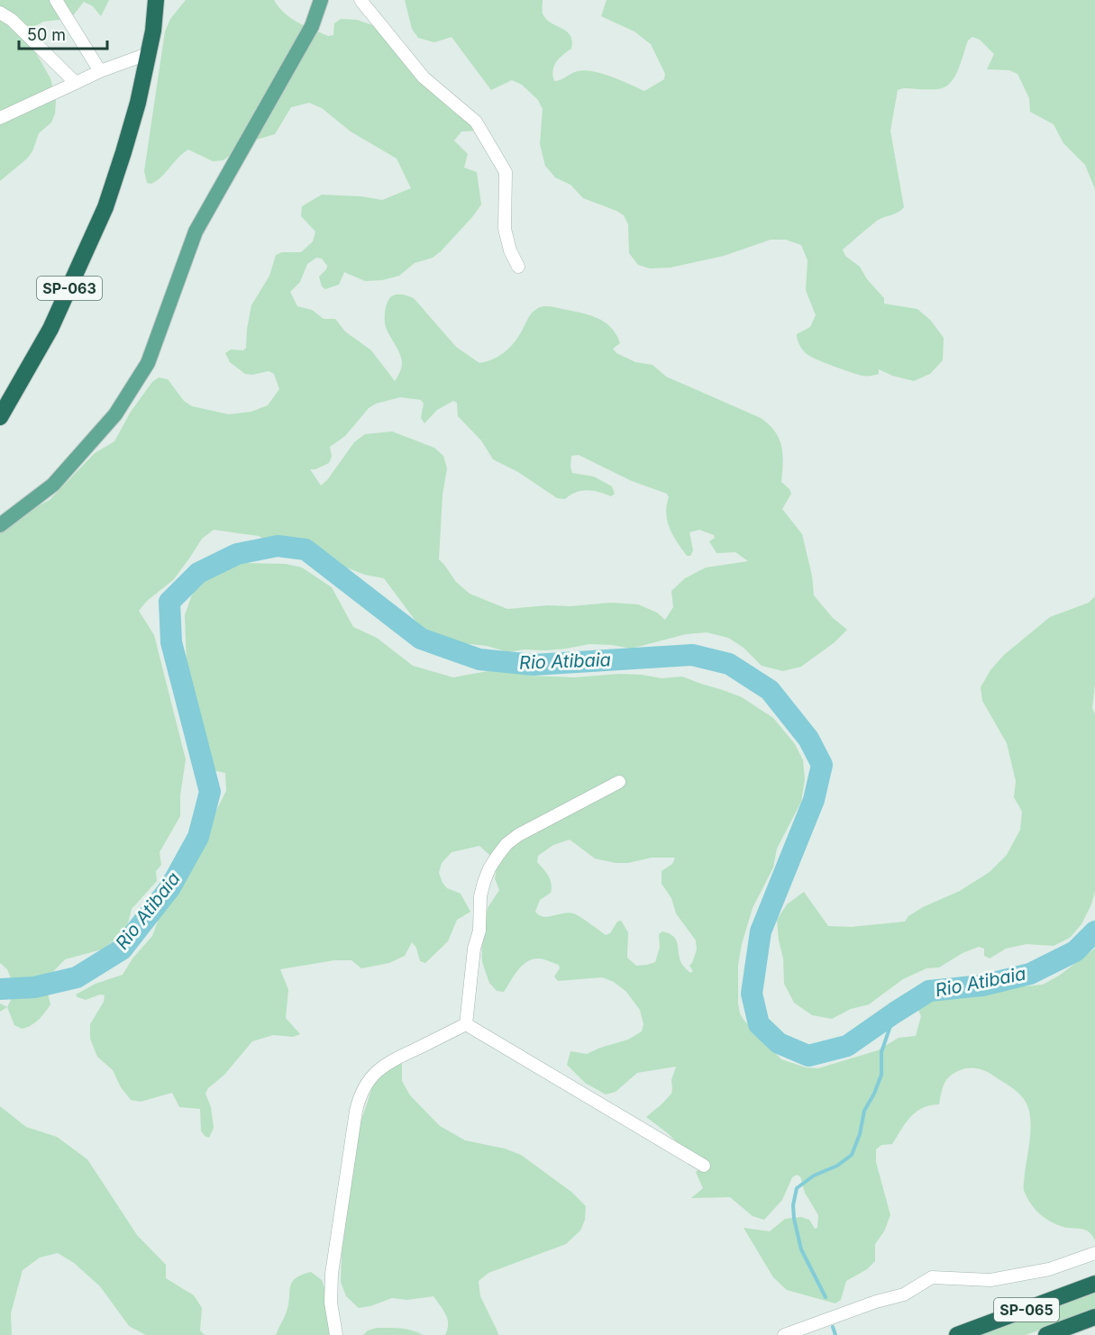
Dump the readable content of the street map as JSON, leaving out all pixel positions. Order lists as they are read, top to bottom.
{
  "streets": {
    "highway": ["SP-063", "SP-065"]
  },
  "water": ["Rio Atibaia"],
  "scale_bar": "50 m"
}
